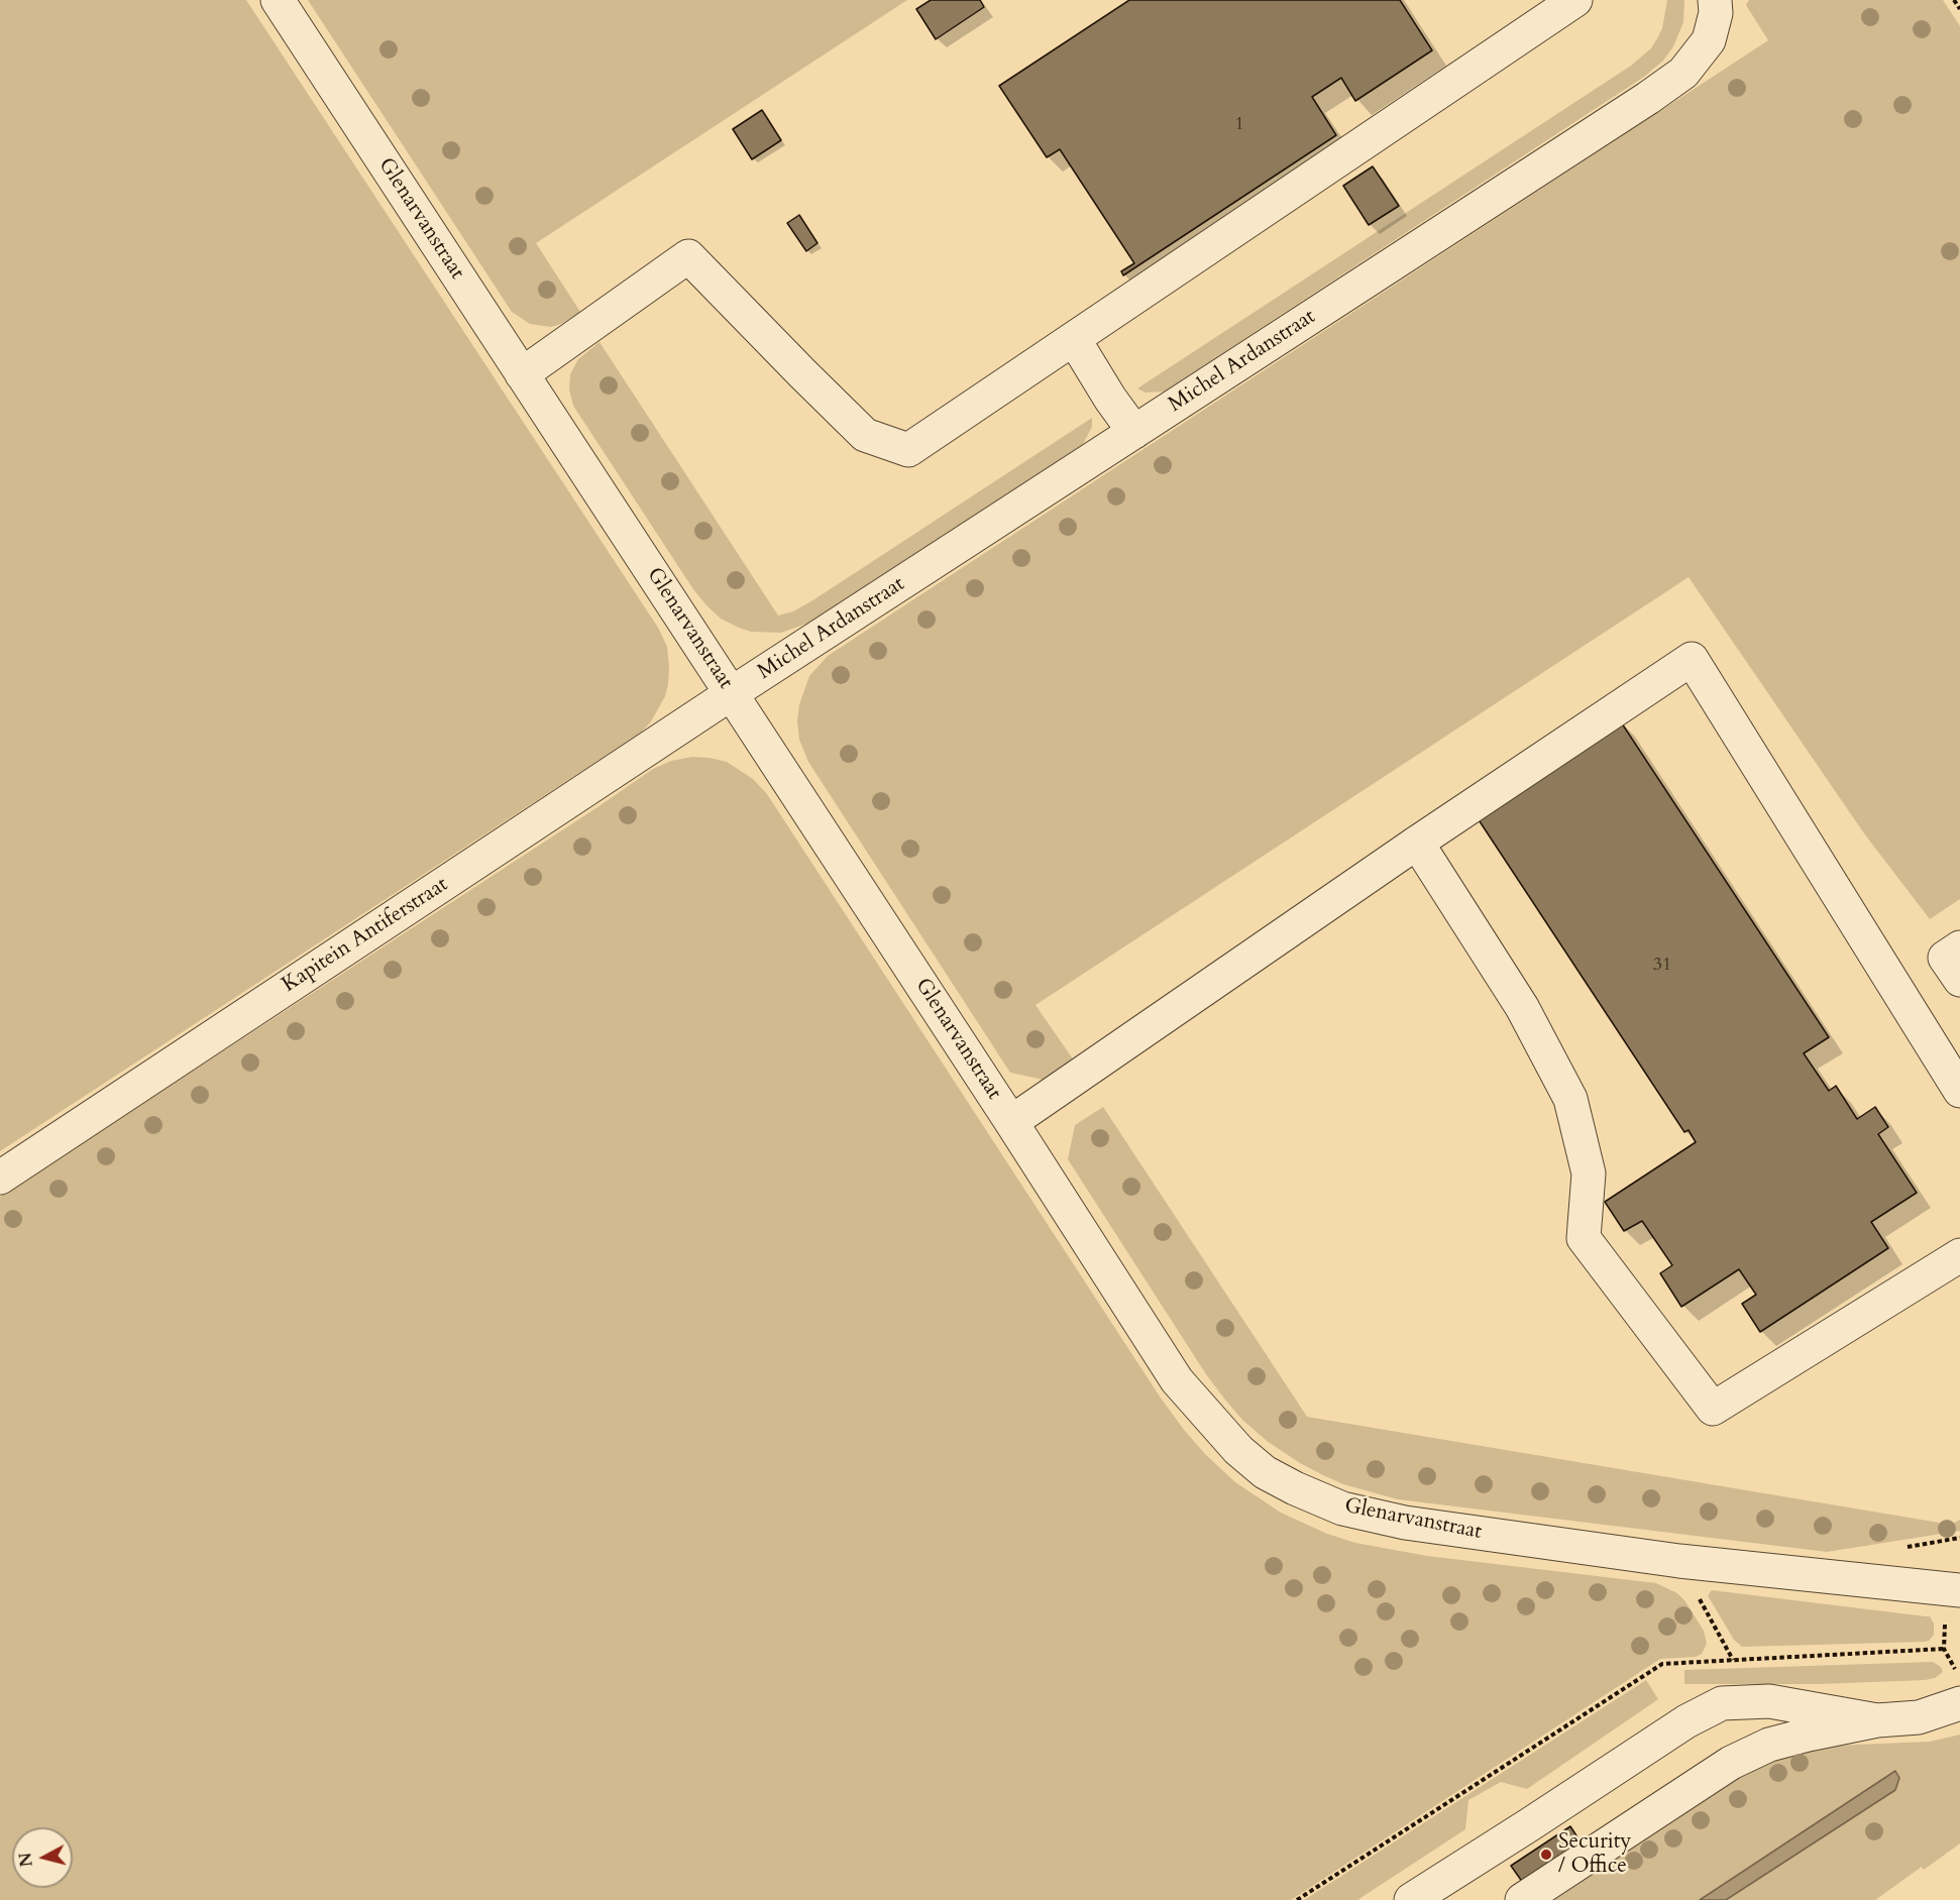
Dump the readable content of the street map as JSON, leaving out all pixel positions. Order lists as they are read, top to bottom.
{
  "streets": {
    "street": ["Glenarvanstraat", "Michel Ardanstraat", "Kapitein Antiferstraat"]
  },
  "crossings": [
    ["Glenarvanstraat", "Michel Ardanstraat"],
    ["Glenarvanstraat", "Kapitein Antiferstraat"],
    ["Michel Ardanstraat", "Kapitein Antiferstraat"]
  ],
  "places": ["Security / Office"],
  "house_numbers": ["1", "31"],
  "north": "left"
}
